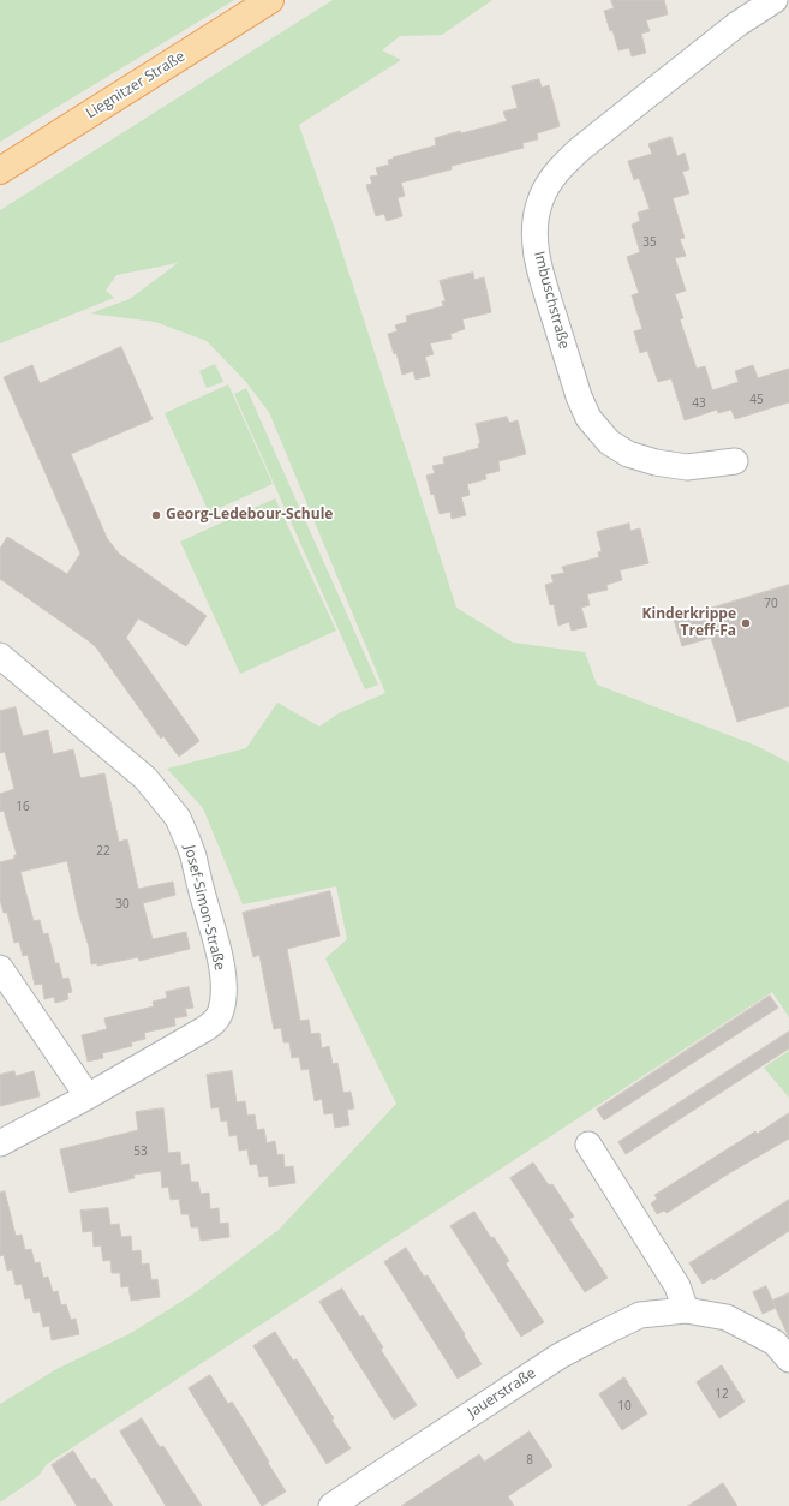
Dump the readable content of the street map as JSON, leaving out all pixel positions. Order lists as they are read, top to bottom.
{
  "streets": {
    "main road": ["Liegnitzer Straße"],
    "street": ["Imbuschstraße", "Josef-Simon-Straße", "Jauerstraße"]
  },
  "places": ["Georg-Ledebour-Schule", "Kinderkrippe Treff-Fa"],
  "house_numbers": [
    "35",
    "45",
    "43",
    "70",
    "16",
    "22",
    "30",
    "53",
    "12",
    "10",
    "8"
  ]
}
